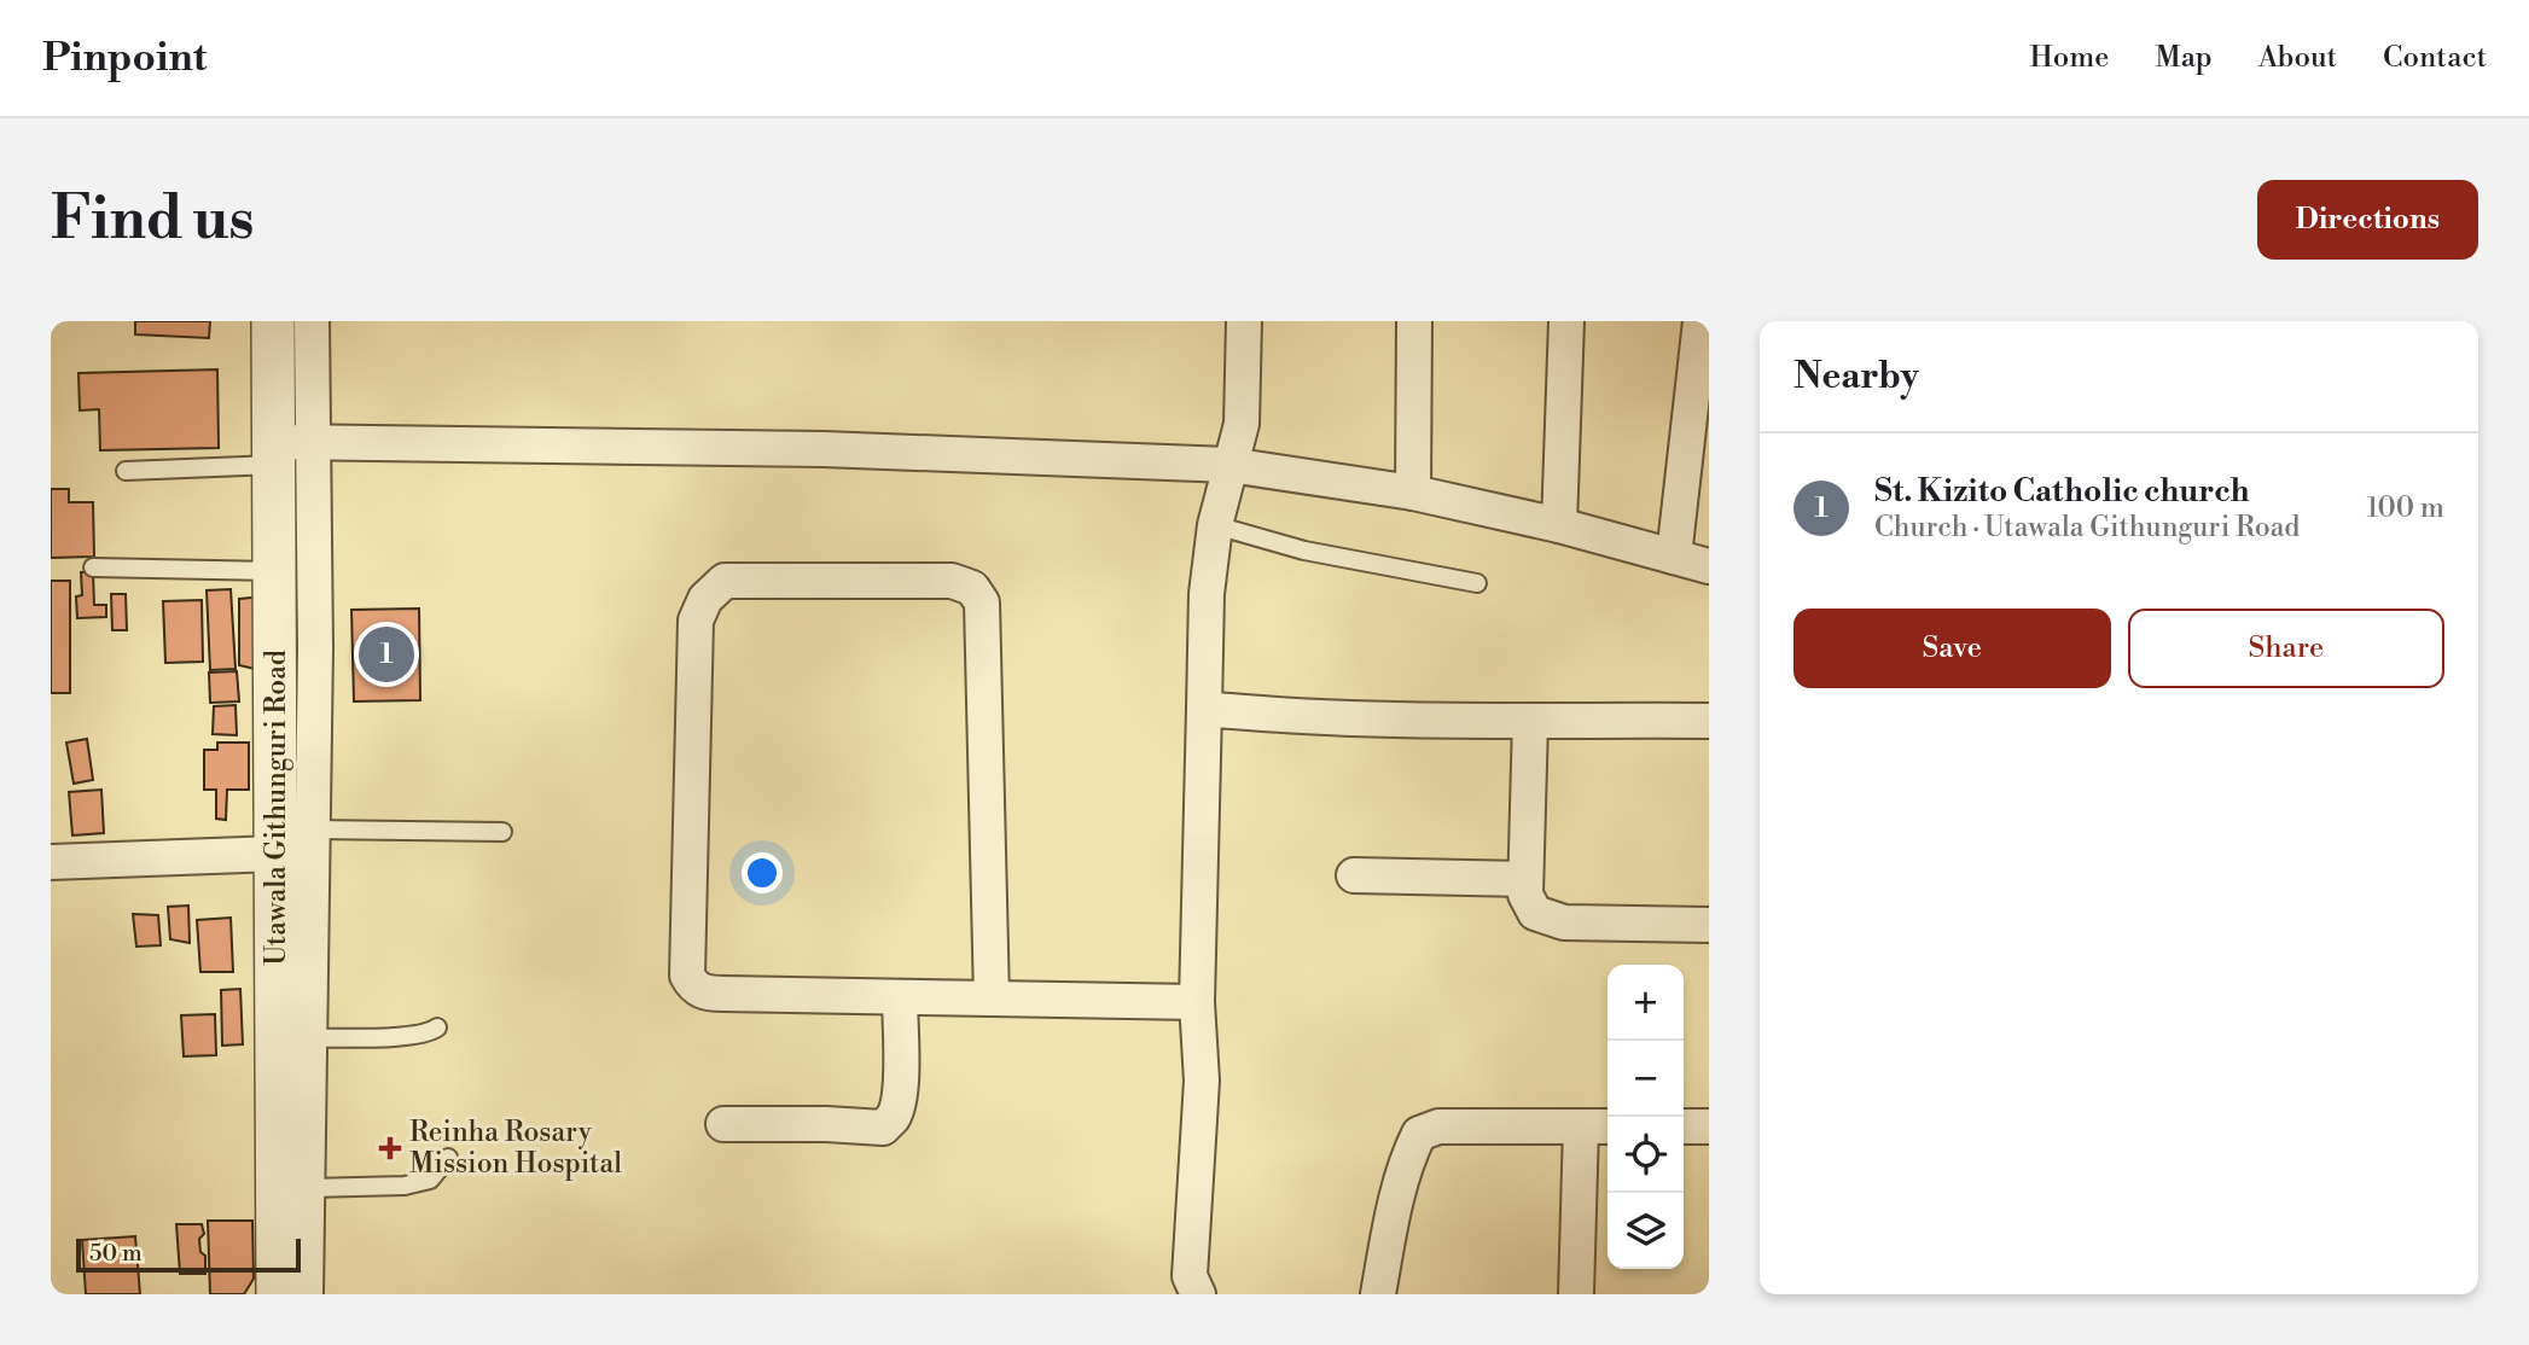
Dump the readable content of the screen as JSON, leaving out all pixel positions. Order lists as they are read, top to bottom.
{
  "streets": {
    "street": ["Utawala Githunguri Road"]
  },
  "places": {
    "health": ["Reinha Rosary Mission Hospital"]
  },
  "scale_bar": "50 m",
  "page": {
    "header": "Pinpoint",
    "nav": [
      "Home",
      "Map",
      "About",
      "Contact"
    ],
    "buttons": [
      "Directions",
      ["Save", "Share"]
    ],
    "title": "Find us",
    "heading": "Nearby",
    "list": [
      {
        "mark": "1",
        "name": "St. Kizito Catholic church",
        "note": "Church · Utawala Githunguri Road",
        "value": "100 m"
      }
    ],
    "pins": "1",
    "map_buttons": ["+", "−"],
    "scale": "50 m"
  }
}
